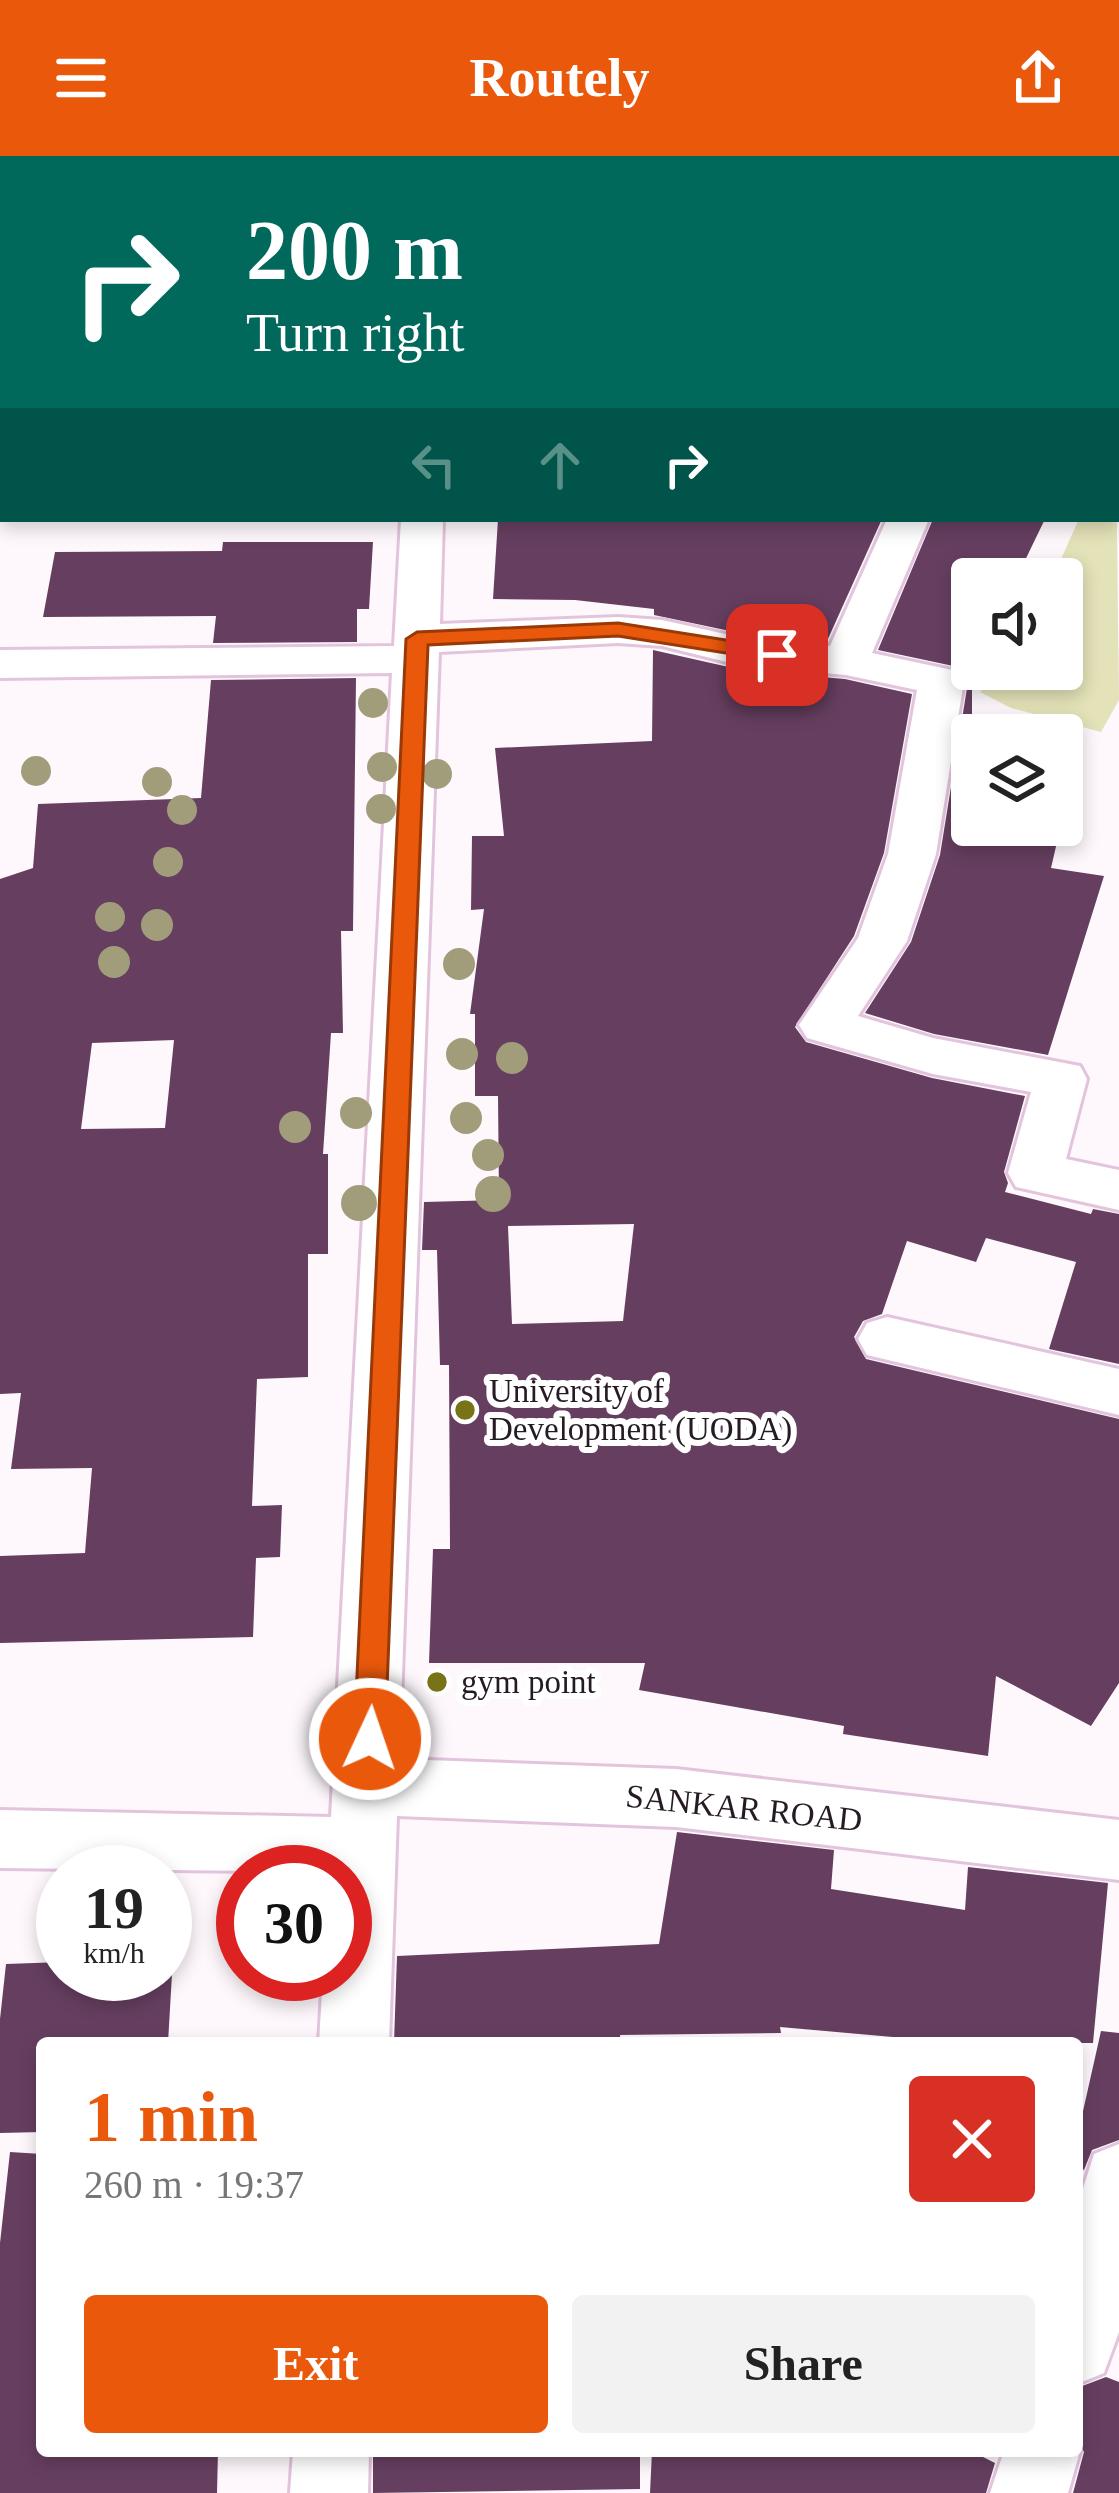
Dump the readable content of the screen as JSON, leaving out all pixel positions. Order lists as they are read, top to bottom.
{
  "streets": {
    "street": ["SANKAR ROAD"]
  },
  "places": ["University of Development (UODA)", "gym point"],
  "page": {
    "header": "Routely",
    "turn": ["200 m", "Turn right"],
    "speed": "19 km/h",
    "limit": "30",
    "heading": ["1 min", "260 m · 19:37"],
    "buttons": ["Exit", "Share"]
  }
}
